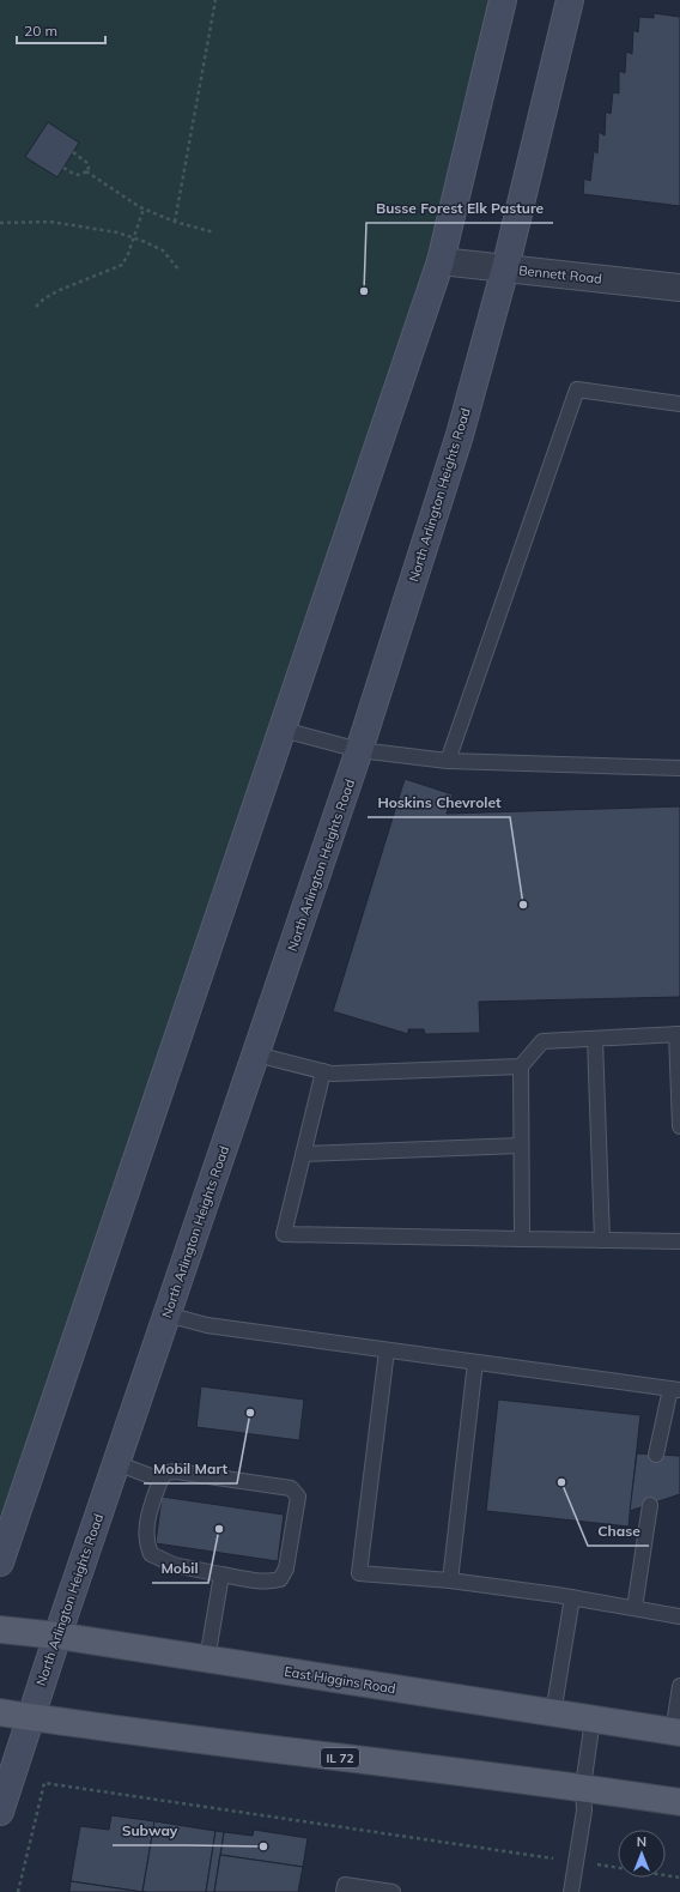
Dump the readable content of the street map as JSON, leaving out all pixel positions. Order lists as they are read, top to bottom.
{
  "streets": {
    "main road": ["North Arlington Heights Road", "East Higgins Road", "IL 72"],
    "street": ["Bennett Road"]
  },
  "crossings": [
    ["Bennett Road", "North Arlington Heights Road"],
    ["North Arlington Heights Road", "East Higgins Road"],
    ["North Arlington Heights Road", "IL 72"]
  ],
  "places": [
    "Busse Forest Elk Pasture",
    "Hoskins Chevrolet",
    "Mobil Mart",
    "Chase",
    "Mobil",
    "Subway"
  ],
  "scale_bar": "20 m",
  "north": "top"
}
